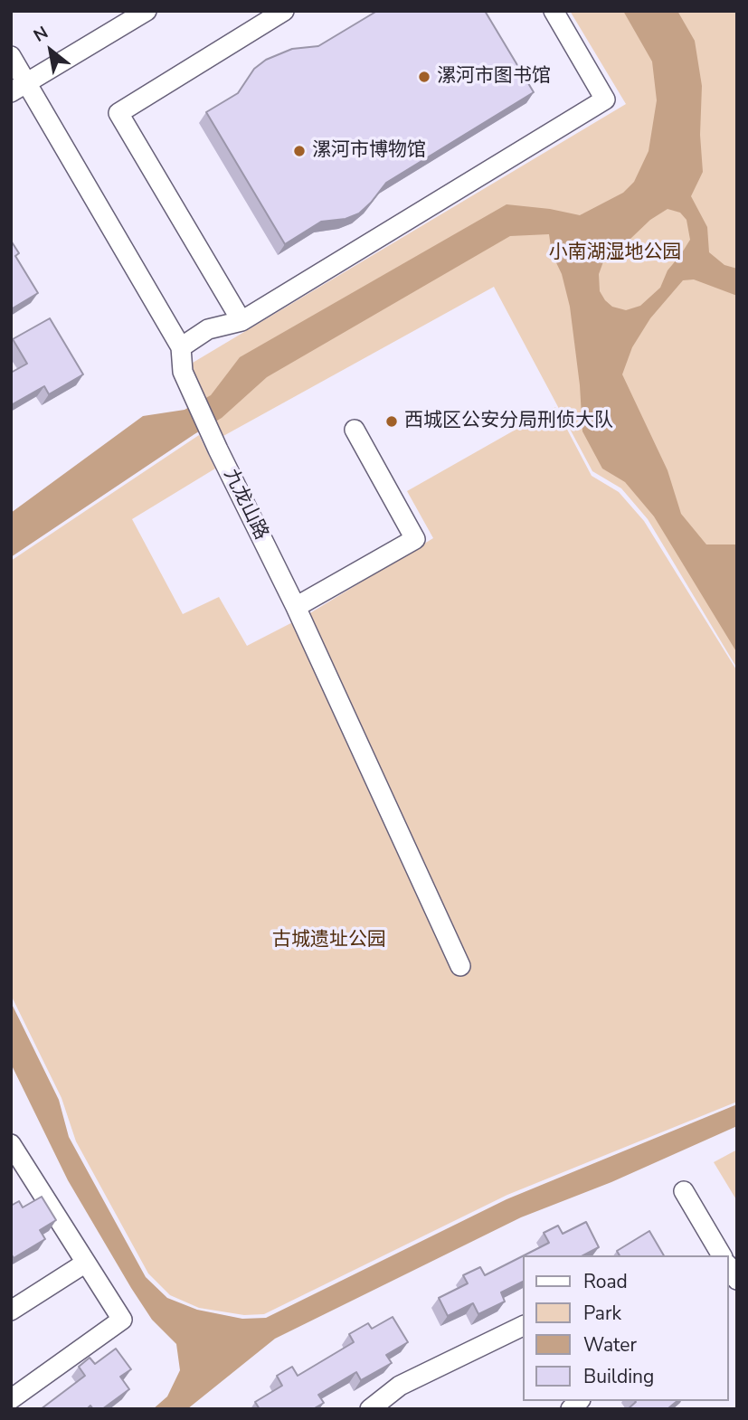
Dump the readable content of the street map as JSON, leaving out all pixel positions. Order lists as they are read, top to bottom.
{
  "streets": {
    "street": ["九龙山路"]
  },
  "parks": ["小南湖湿地公园", "古城遗址公园"],
  "places": ["漯河市图书馆", "漯河市博物馆", "西城区公安分局刑侦大队"],
  "legend": [
    "Road",
    "Park",
    "Water",
    "Building"
  ],
  "north": "top left"
}
